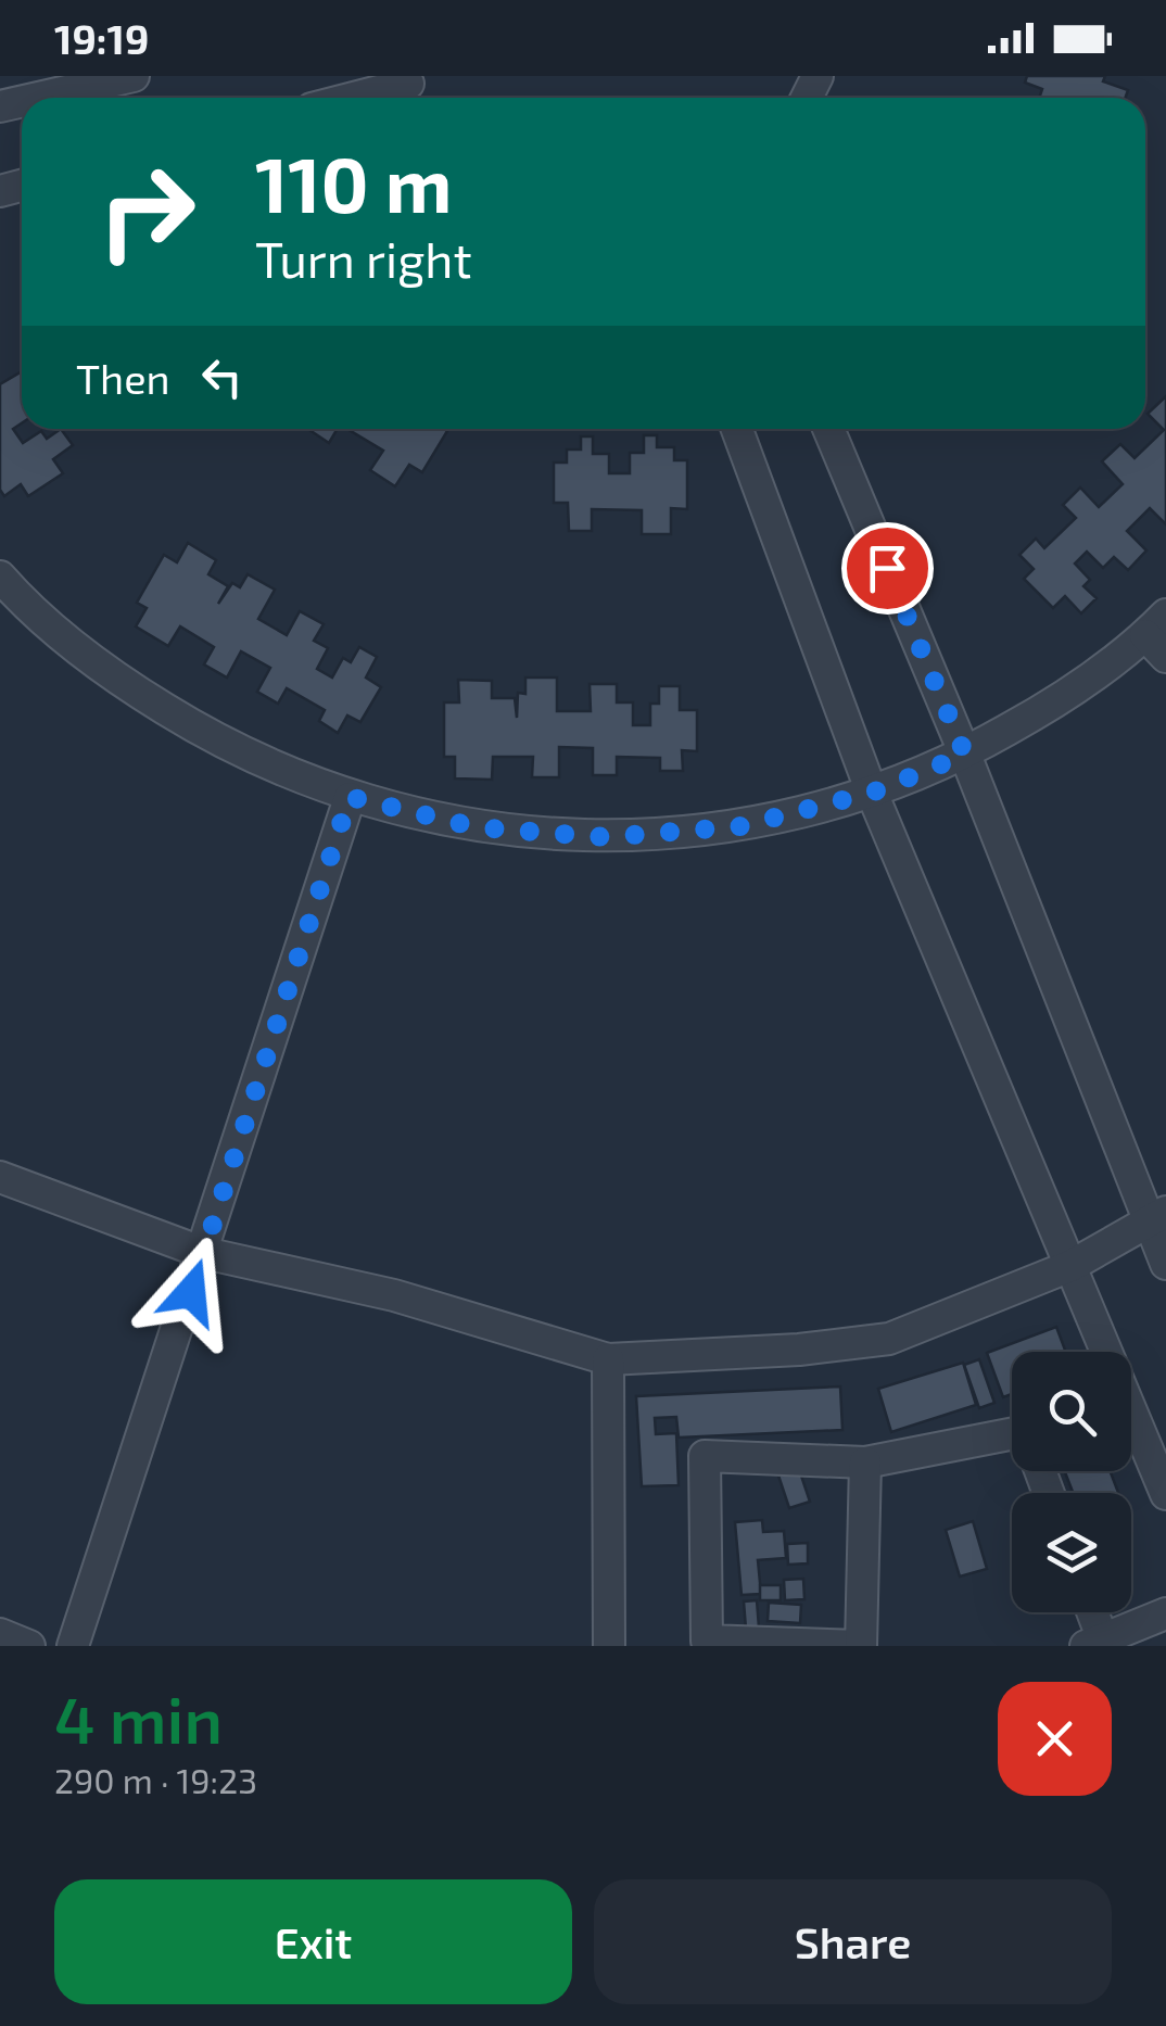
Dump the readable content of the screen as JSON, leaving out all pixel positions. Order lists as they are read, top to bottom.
{
  "page": {
    "status": "19:19",
    "turn": ["110 m", "Turn right"],
    "then": "Then",
    "heading": ["4 min", "290 m · 19:23"],
    "buttons": ["Exit", "Share"]
  }
}
